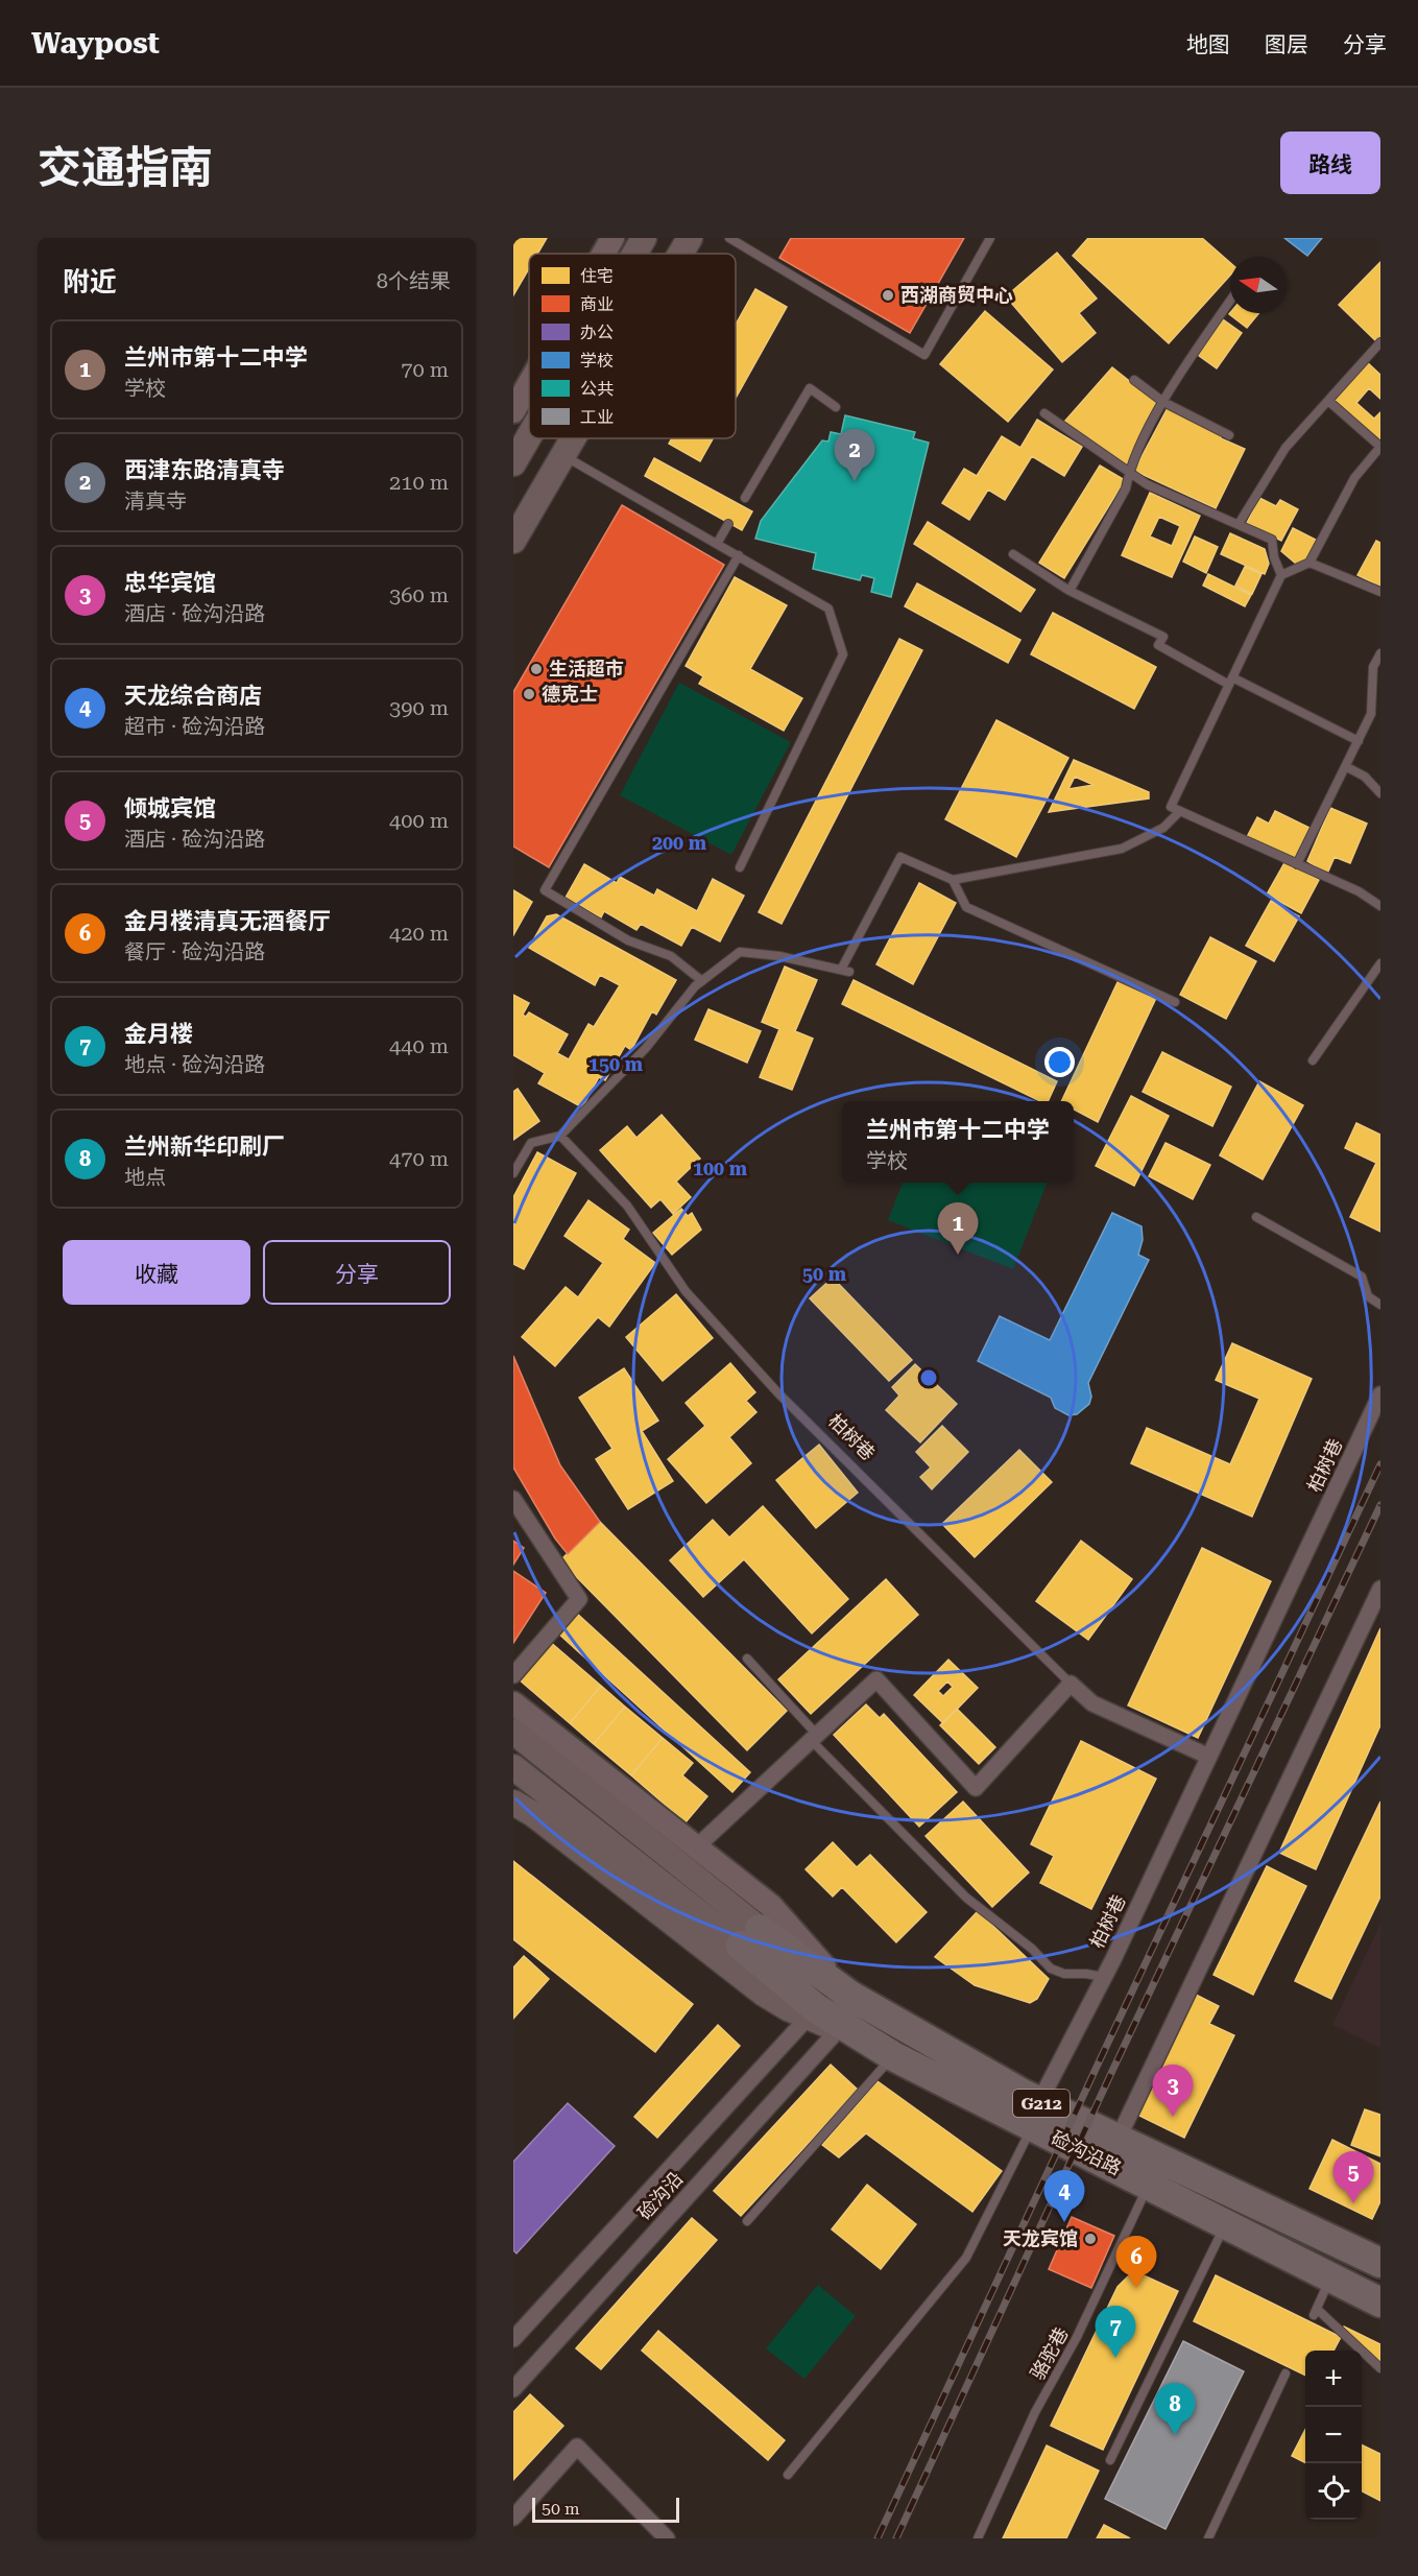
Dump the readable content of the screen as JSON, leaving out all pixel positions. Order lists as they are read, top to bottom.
{
  "streets": {
    "highway": ["G212", "硷沟沿路"],
    "street": ["柏树巷", "硷沟沿"],
    "lane": ["骆驼巷"]
  },
  "crossings": [
    ["柏树巷", "硷沟沿路"],
    ["G212", "硷沟沿路"],
    ["硷沟沿路", "骆驼巷"]
  ],
  "places": [
    "西湖商贸中心",
    "生活超市",
    "德克士",
    "天龙宾馆"
  ],
  "legend": [
    "住宅",
    "商业",
    "办公",
    "学校",
    "公共",
    "工业"
  ],
  "scale_bar": "50 m",
  "north": "left",
  "page": {
    "header": "Waypost",
    "nav": ["地图", "图层", "分享"],
    "title": "交通指南",
    "buttons": [
      "路线",
      ["收藏", "分享"]
    ],
    "heading": ["附近", "8个结果"],
    "list": [
      {
        "mark": "1",
        "name": "兰州市第十二中学",
        "note": "学校",
        "value": "70 m"
      },
      {
        "mark": "2",
        "name": "西津东路清真寺",
        "note": "清真寺",
        "value": "210 m"
      },
      {
        "mark": "3",
        "name": "忠华宾馆",
        "note": "酒店 · 硷沟沿路",
        "value": "360 m"
      },
      {
        "mark": "4",
        "name": "天龙综合商店",
        "note": "超市 · 硷沟沿路",
        "value": "390 m"
      },
      {
        "mark": "5",
        "name": "倾城宾馆",
        "note": "酒店 · 硷沟沿路",
        "value": "400 m"
      },
      {
        "mark": "6",
        "name": "金月楼清真无酒餐厅",
        "note": "餐厅 · 硷沟沿路",
        "value": "420 m"
      },
      {
        "mark": "7",
        "name": "金月楼",
        "note": "地点 · 硷沟沿路",
        "value": "440 m"
      },
      {
        "mark": "8",
        "name": "兰州新华印刷厂",
        "note": "地点",
        "value": "470 m"
      }
    ],
    "pins": [
      "2",
      "1",
      "3",
      "5",
      "4",
      "6",
      "7",
      "8"
    ],
    "popup": ["兰州市第十二中学", "学校"],
    "map_buttons": ["+", "−"],
    "scale": "50 m"
  },
  "rings": [
    "200 m",
    "150 m",
    "100 m",
    "50 m"
  ]
}
